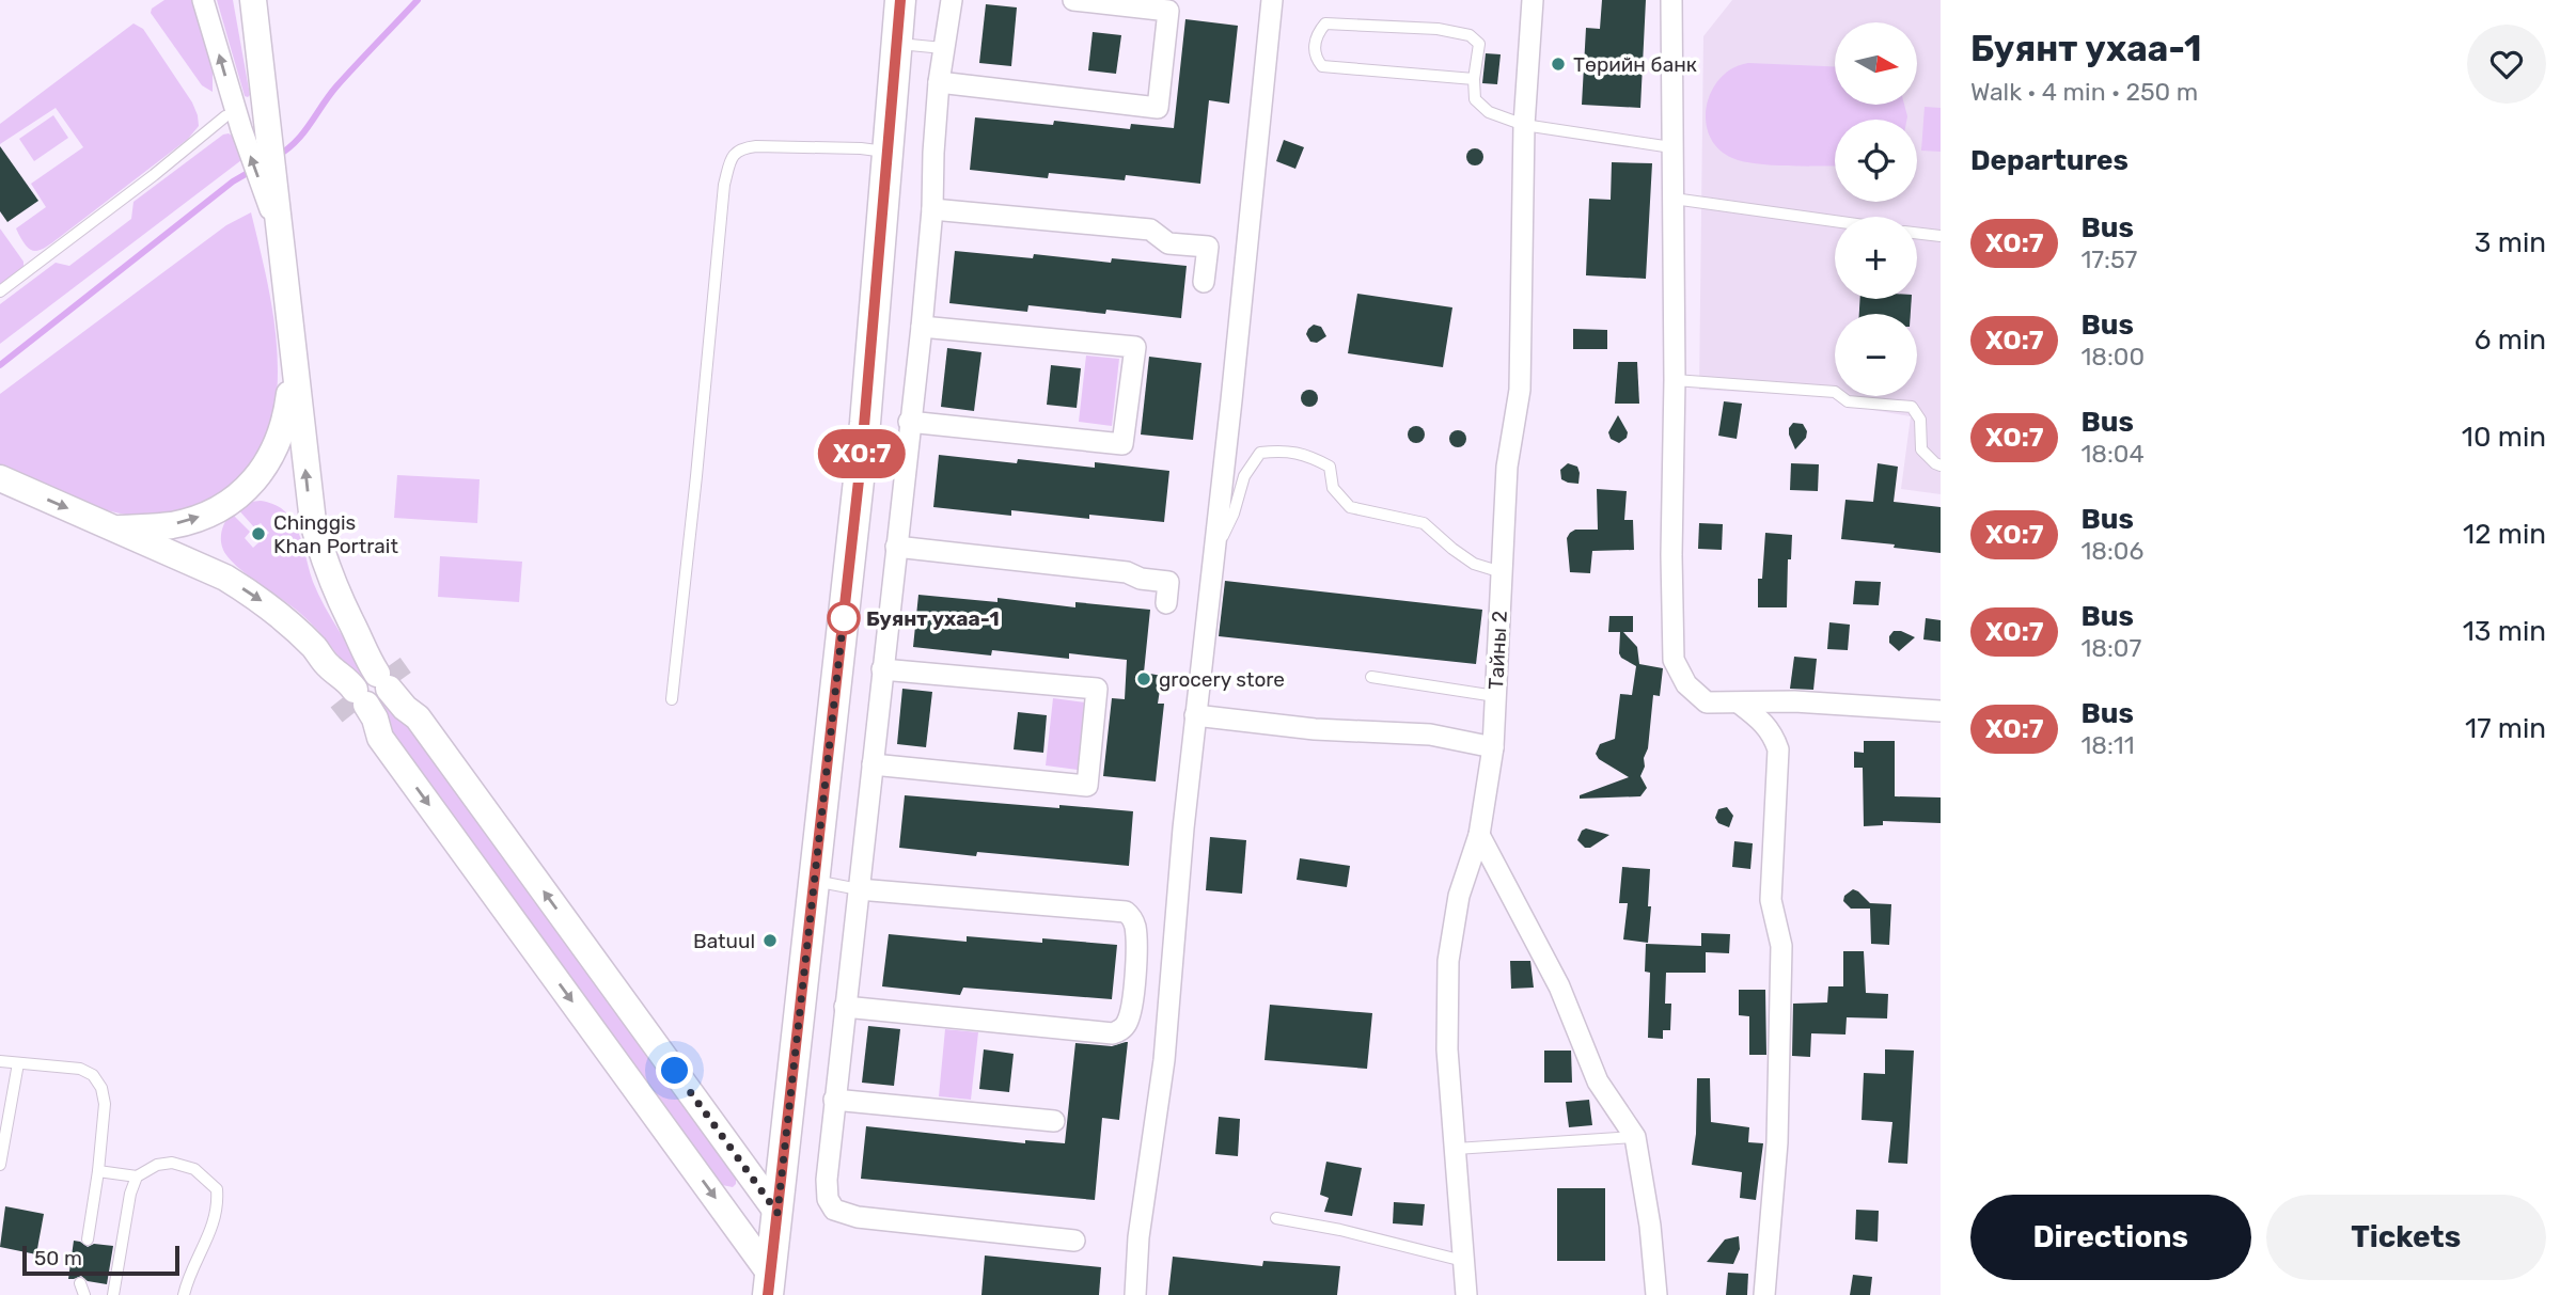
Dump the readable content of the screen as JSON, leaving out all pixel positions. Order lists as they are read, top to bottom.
{
  "streets": {
    "street": ["Тайны 2"]
  },
  "places": [
    "Төрийн банк",
    "Chinggis Khan Portrait",
    "Буянт ухаа-1",
    "grocery store",
    "Batuul"
  ],
  "lines": ["bus line ХО:7"],
  "scale_bar": "50 m",
  "north": "right",
  "page": {
    "on_map": "ХО:7",
    "heading": [
      ["Буянт ухаа-1", "Walk · 4 min · 250 m"],
      "Departures"
    ],
    "map_buttons": ["+", "−"],
    "list": [
      {
        "mark": "ХО:7",
        "name": "Bus",
        "note": "17:57",
        "value": "3 min"
      },
      {
        "mark": "ХО:7",
        "name": "Bus",
        "note": "18:00",
        "value": "6 min"
      },
      {
        "mark": "ХО:7",
        "name": "Bus",
        "note": "18:04",
        "value": "10 min"
      },
      {
        "mark": "ХО:7",
        "name": "Bus",
        "note": "18:06",
        "value": "12 min"
      },
      {
        "mark": "ХО:7",
        "name": "Bus",
        "note": "18:07",
        "value": "13 min"
      },
      {
        "mark": "ХО:7",
        "name": "Bus",
        "note": "18:11",
        "value": "17 min"
      }
    ],
    "buttons": ["Directions", "Tickets"],
    "scale": "50 m"
  }
}
